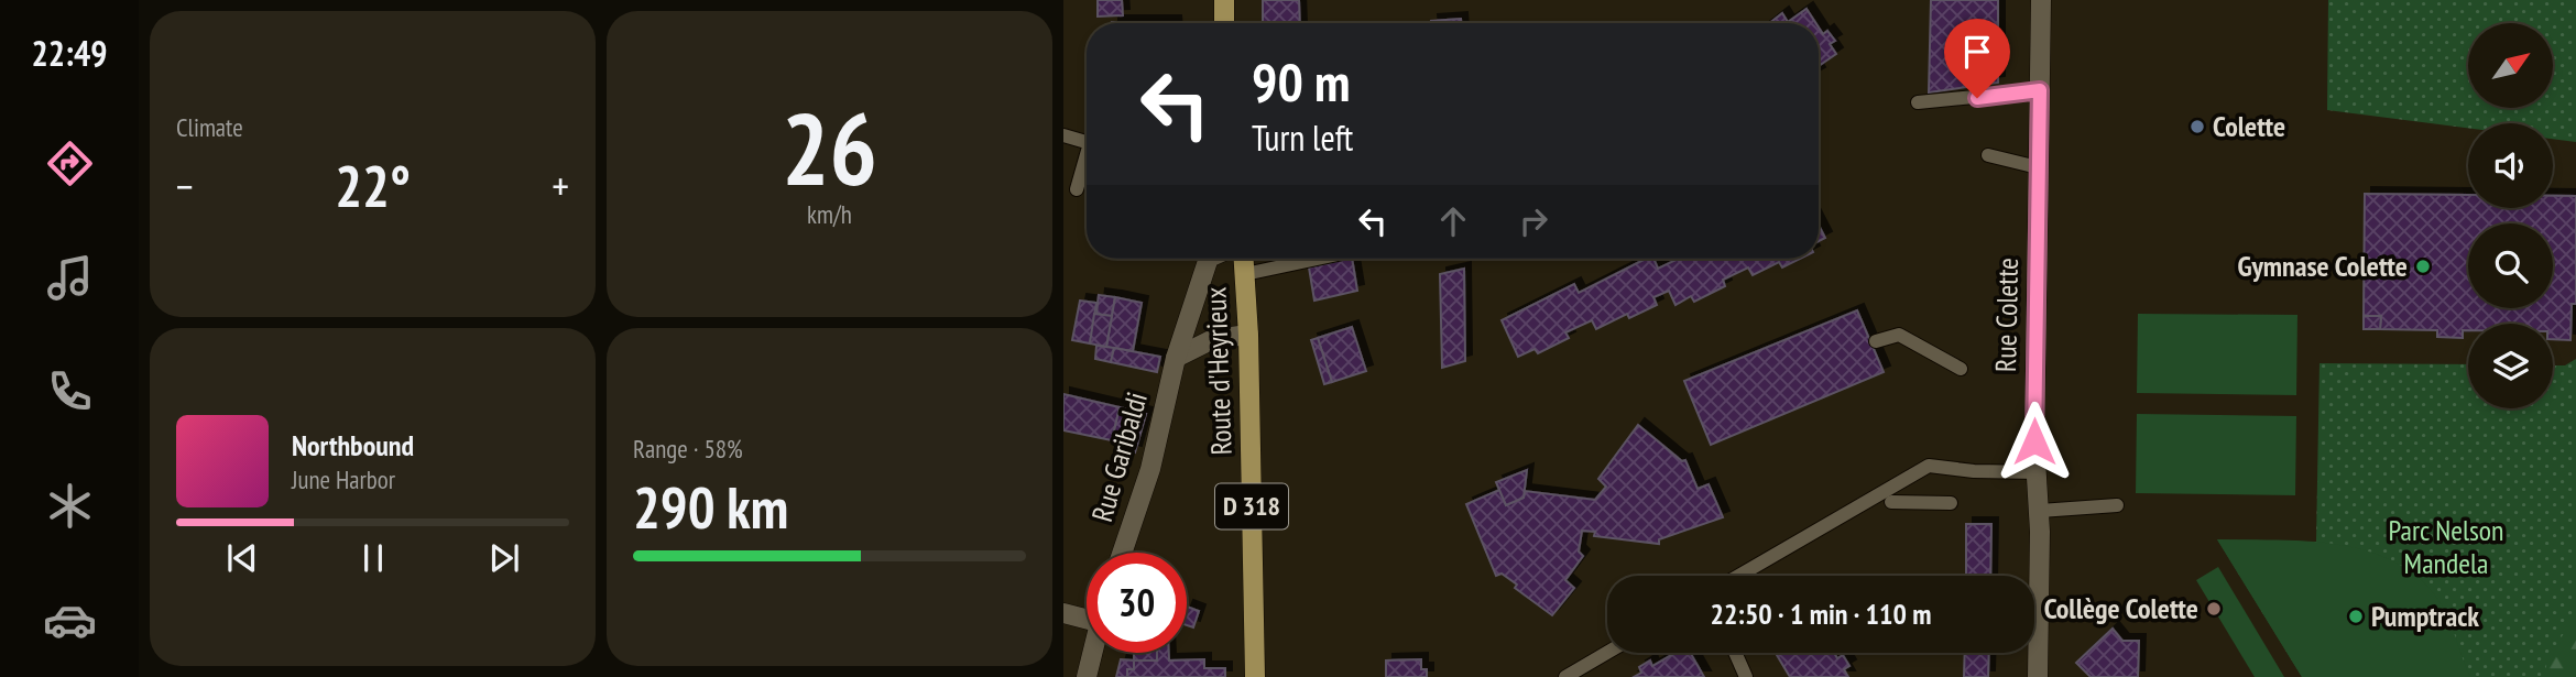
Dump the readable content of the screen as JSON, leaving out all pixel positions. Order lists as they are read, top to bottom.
{
  "streets": {
    "main road": ["Route d'Heyrieux", "D 318"],
    "street": ["Rue Colette", "Rue Garibaldi"]
  },
  "parks": ["Parc Nelson Mandela"],
  "places": [
    "Colette",
    "Gymnase Colette",
    "Collège Colette",
    "Pumptrack"
  ],
  "north": "top right",
  "page": {
    "tabs": "22:49",
    "tile": [
      "Climate",
      ["26", "km/h"],
      ["Range · 58%", "290 km"]
    ],
    "turn": ["90 m", "Turn left"],
    "heat": ["−", "22°", "+"],
    "song": ["Northbound", "June Harbor"],
    "limit": "30",
    "trip": "22:50 · 1 min · 110 m"
  }
}
